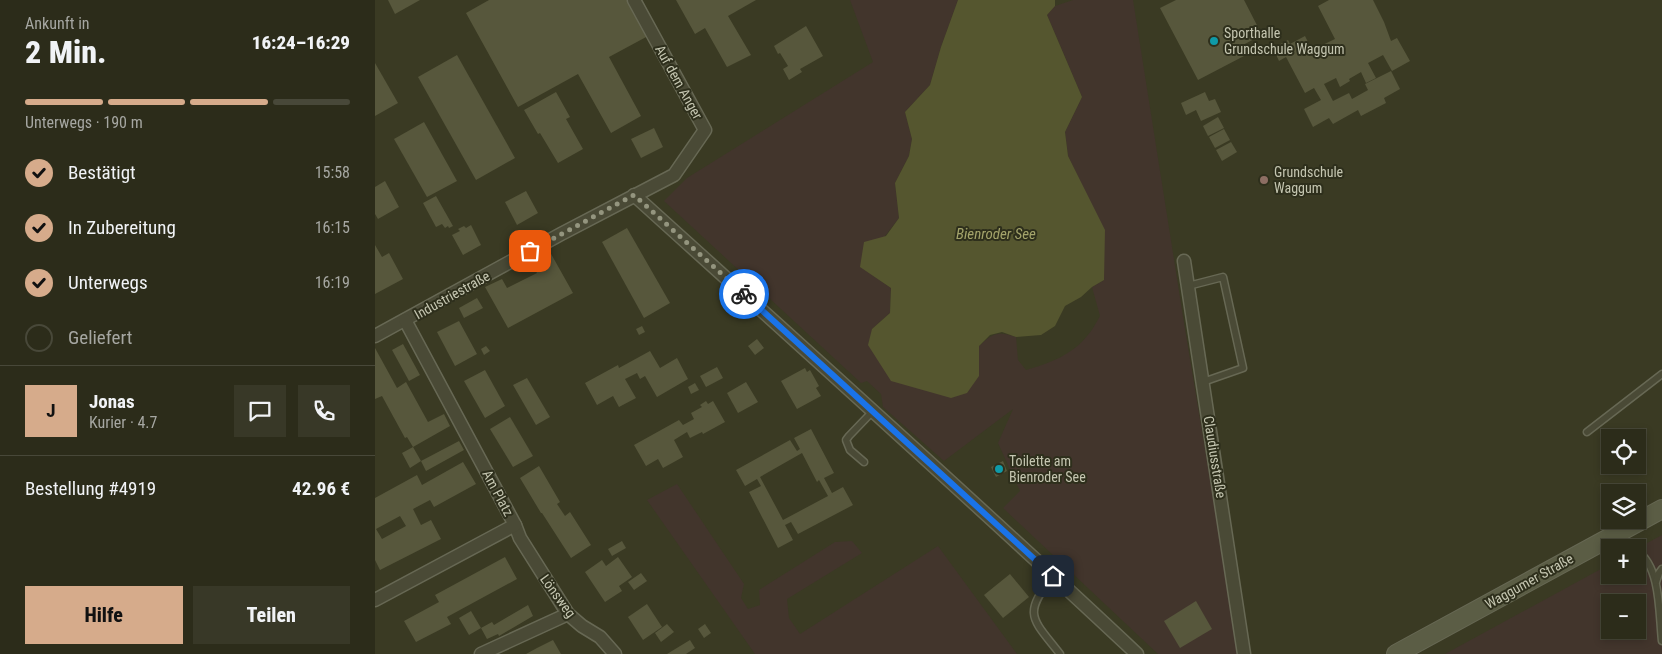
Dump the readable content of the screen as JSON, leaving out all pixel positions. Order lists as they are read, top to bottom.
{
  "streets": {
    "street": [
      "Auf dem Anger",
      "Industriestraße",
      "Claudiusstraße",
      "Am Platz",
      "Waggumer Straße",
      "Lönsweg"
    ]
  },
  "crossings": [
    ["Auf dem Anger", "Industriestraße"],
    ["Industriestraße", "Am Platz"],
    ["Am Platz", "Lönsweg"]
  ],
  "water": ["Bienroder See"],
  "places": ["Sporthalle Grundschule Waggum", "Grundschule Waggum", "Toilette am Bienroder See"],
  "page": {
    "heading": ["2 Min.", "Ankunft in", "16:24–16:29"],
    "panel": [
      "Jonas",
      "Kurier · 4.7",
      "Bestellung #4919",
      "42.96 €"
    ],
    "bar": "Unterwegs · 190 m",
    "list": [
      ["Bestätigt", "15:58"],
      ["In Zubereitung", "16:15"],
      ["Unterwegs", "16:19"],
      "Geliefert"
    ],
    "round": "J",
    "map_buttons": ["+", "−"],
    "buttons": ["Hilfe", "Teilen"]
  }
}
